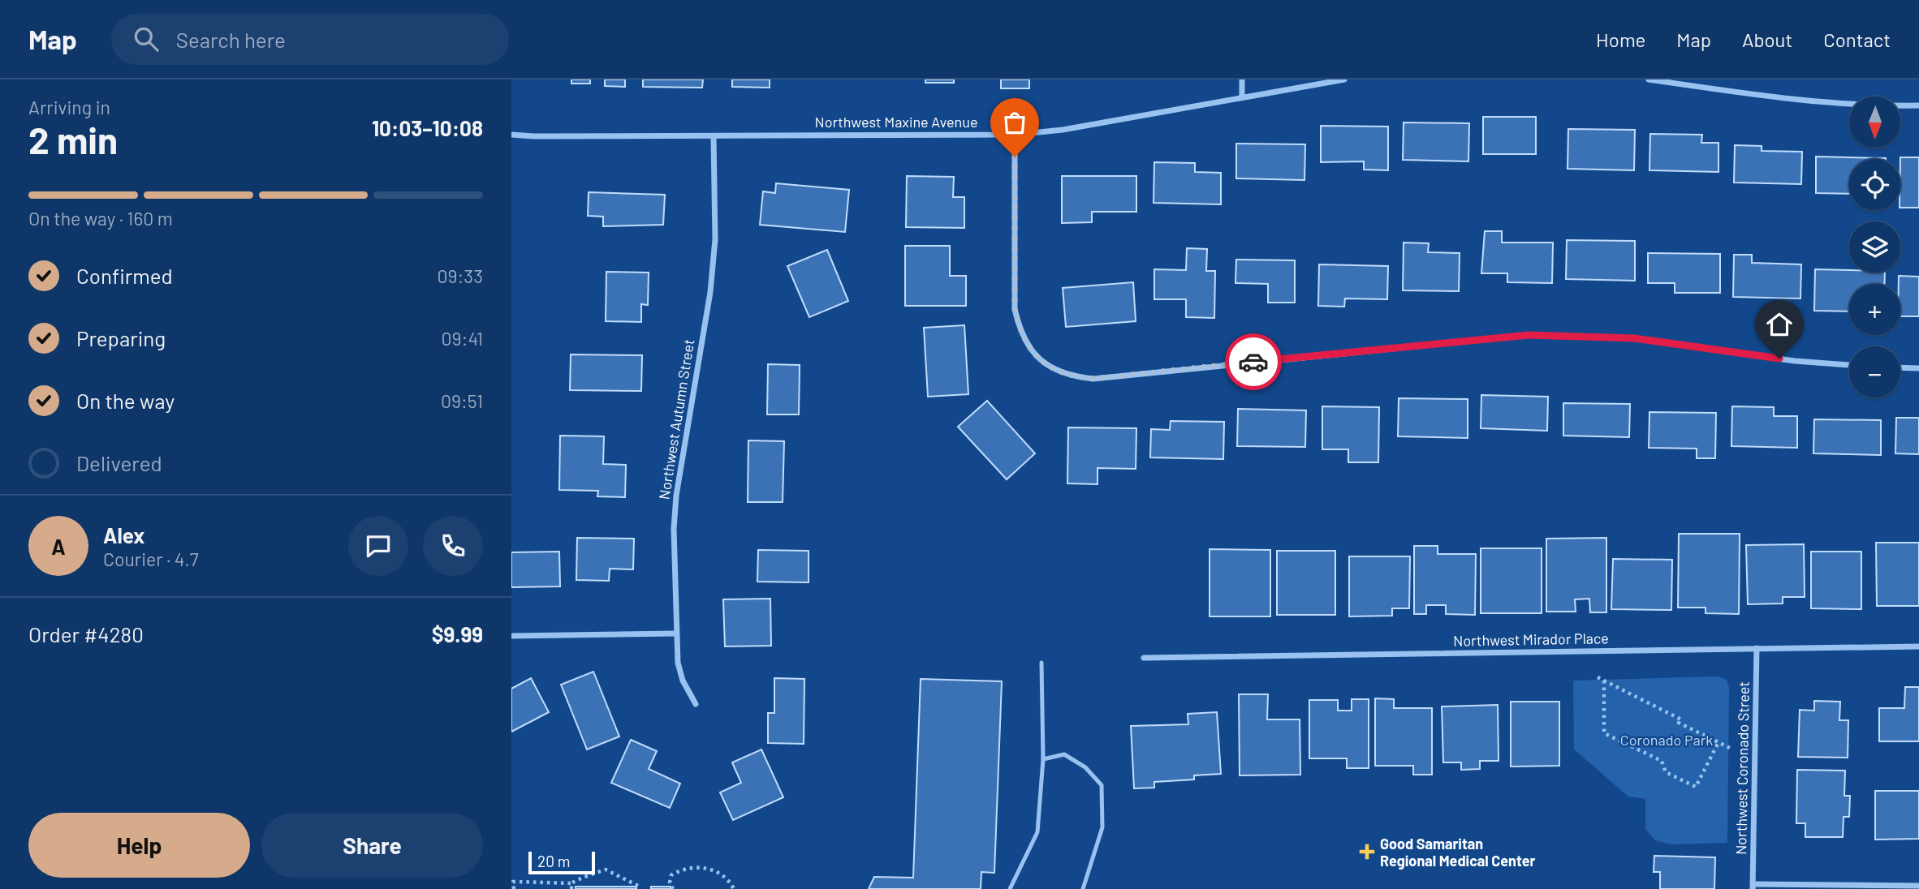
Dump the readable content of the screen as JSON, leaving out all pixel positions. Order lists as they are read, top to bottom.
{
  "streets": {
    "street": [
      "Northwest Maxine Avenue",
      "Northwest Autumn Street",
      "Northwest Mirador Place",
      "Northwest Coronado Street"
    ]
  },
  "crossings": [
    ["Northwest Maxine Avenue", "Northwest Autumn Street"],
    ["Northwest Mirador Place", "Northwest Coronado Street"]
  ],
  "parks": ["Coronado Park"],
  "places": {
    "health": ["Good Samaritan Regional Medical Center"]
  },
  "scale_bar": "20 m",
  "north": "bottom",
  "page": {
    "header": "Map",
    "search": "Search here",
    "nav": [
      "Home",
      "Map",
      "About",
      "Contact"
    ],
    "heading": ["2 min", "Arriving in", "10:03–10:08"],
    "panel": [
      "Alex",
      "Courier · 4.7",
      "Order #4280",
      "$9.99"
    ],
    "map_buttons": ["+", "−"],
    "bar": "On the way · 160 m",
    "list": [
      ["Confirmed", "09:33"],
      ["Preparing", "09:41"],
      ["On the way", "09:51"],
      "Delivered"
    ],
    "round": "A",
    "buttons": ["Help", "Share"],
    "scale": "20 m"
  }
}
